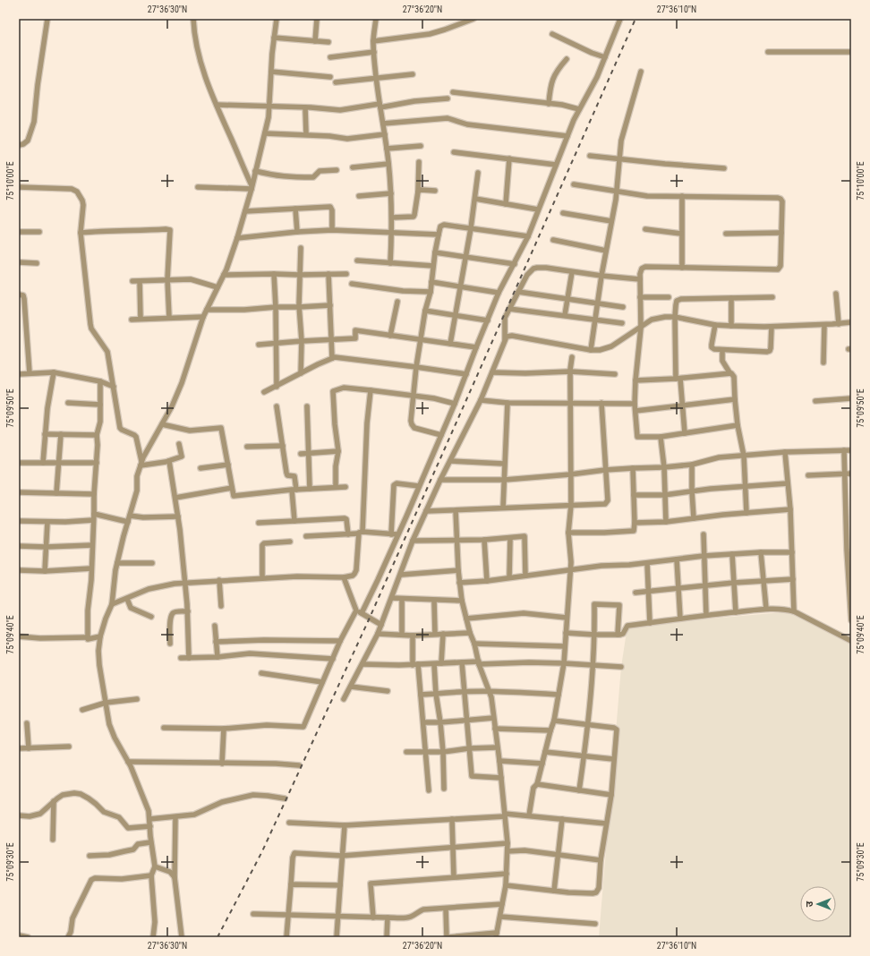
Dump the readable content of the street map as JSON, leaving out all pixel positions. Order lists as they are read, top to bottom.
{
  "north": "left",
  "coordinates": [
    "27°36'30\"N",
    "27°36'20\"N",
    "27°36'10\"N",
    "75°10'00\"E",
    "75°09'50\"E",
    "75°09'40\"E",
    "75°09'30\"E"
  ]
}
